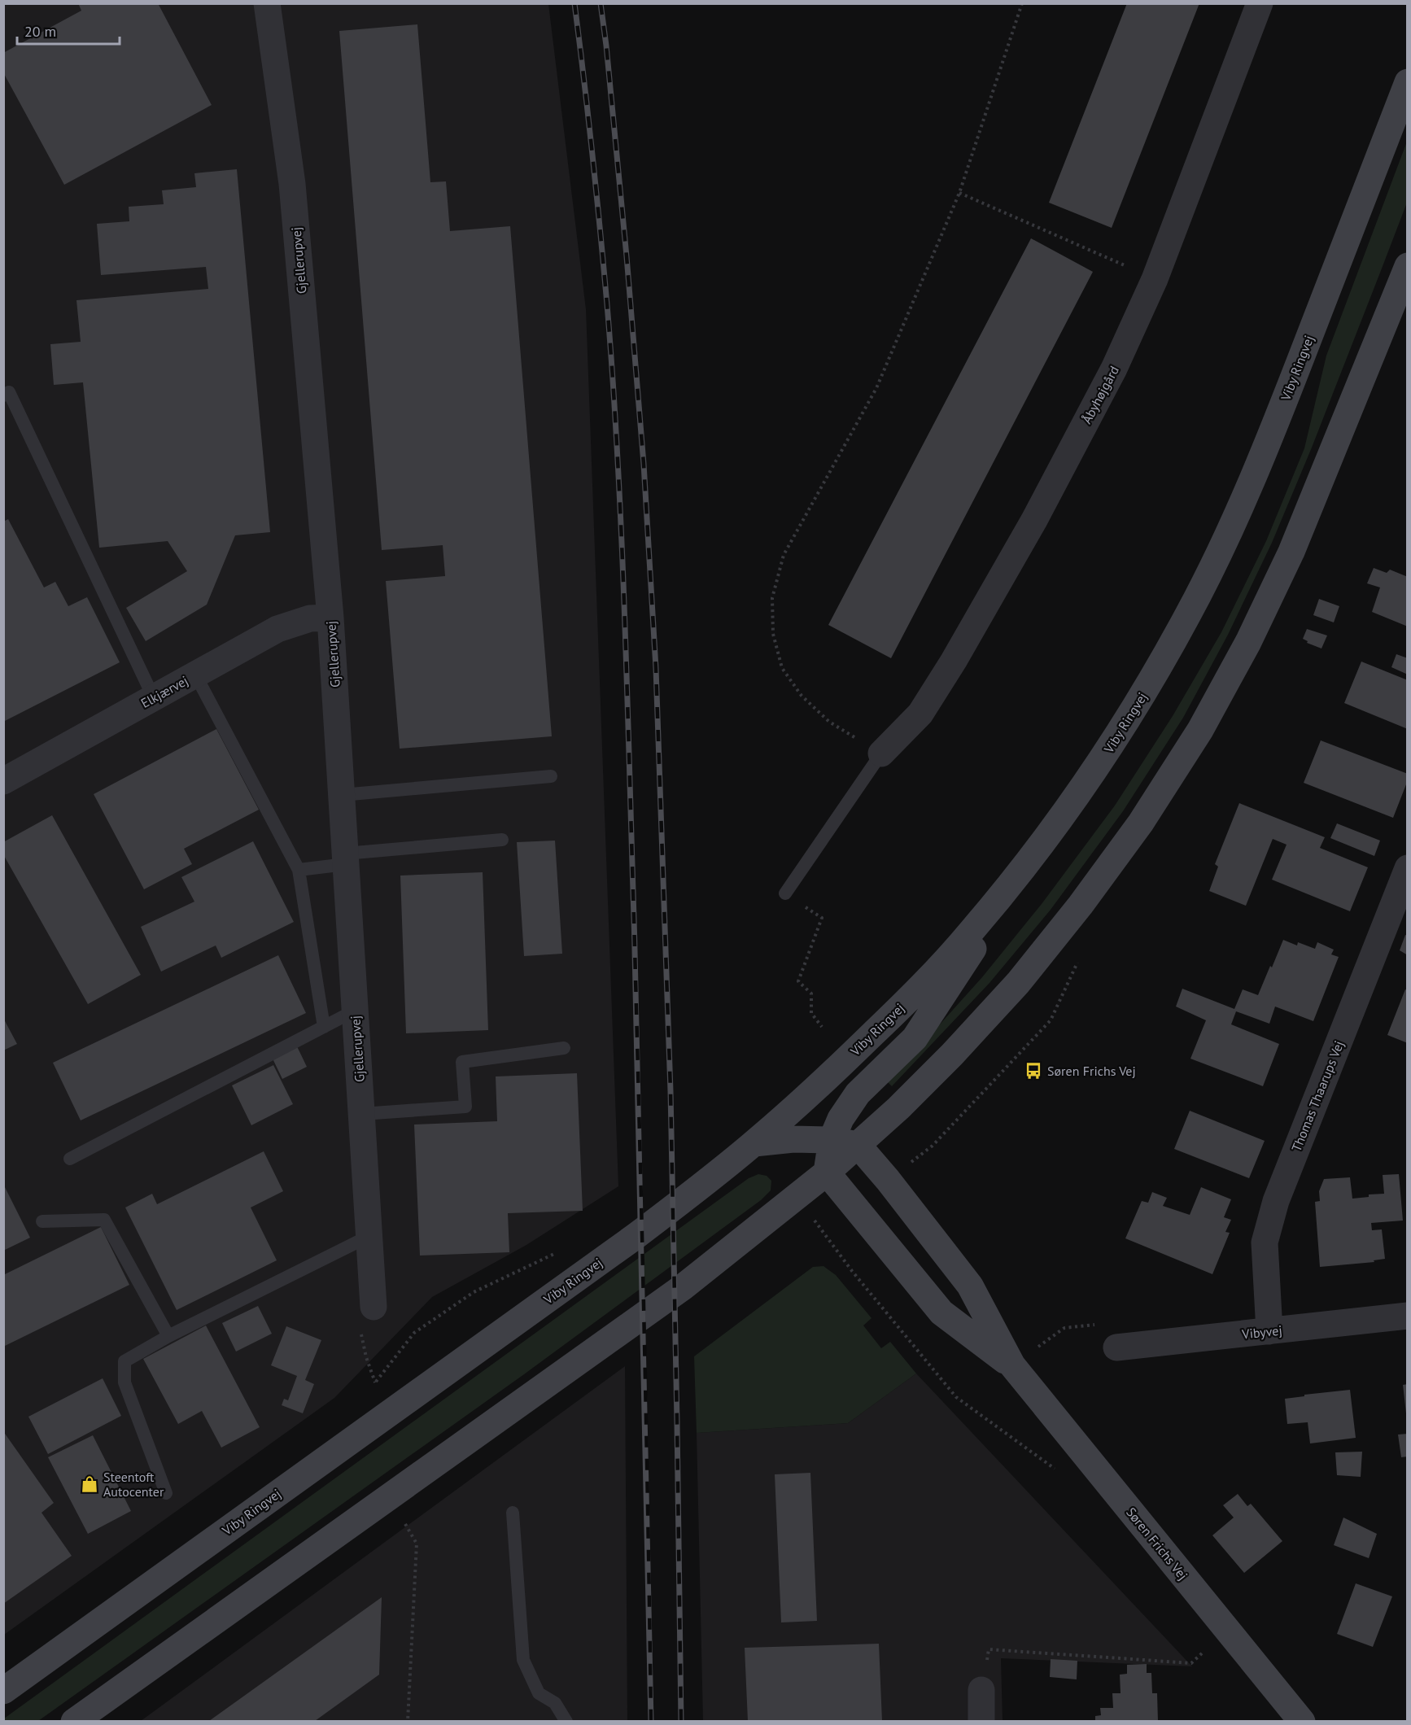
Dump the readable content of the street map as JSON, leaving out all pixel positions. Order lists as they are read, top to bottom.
{
  "streets": {
    "main road": ["Viby Ringvej", "Søren Frichs Vej"],
    "street": [
      "Gjellerupvej",
      "Åbyhøjgård",
      "Elkjærvej",
      "Thomas Thaarups Vej",
      "Vibyvej"
    ]
  },
  "crossings": [
    ["Gjellerupvej", "Elkjærvej"],
    ["Thomas Thaarups Vej", "Vibyvej"]
  ],
  "places": {
    "bus stop": ["Søren Frichs Vej"],
    "shop": ["Steentoft Autocenter"]
  },
  "scale_bar": "20 m"
}
